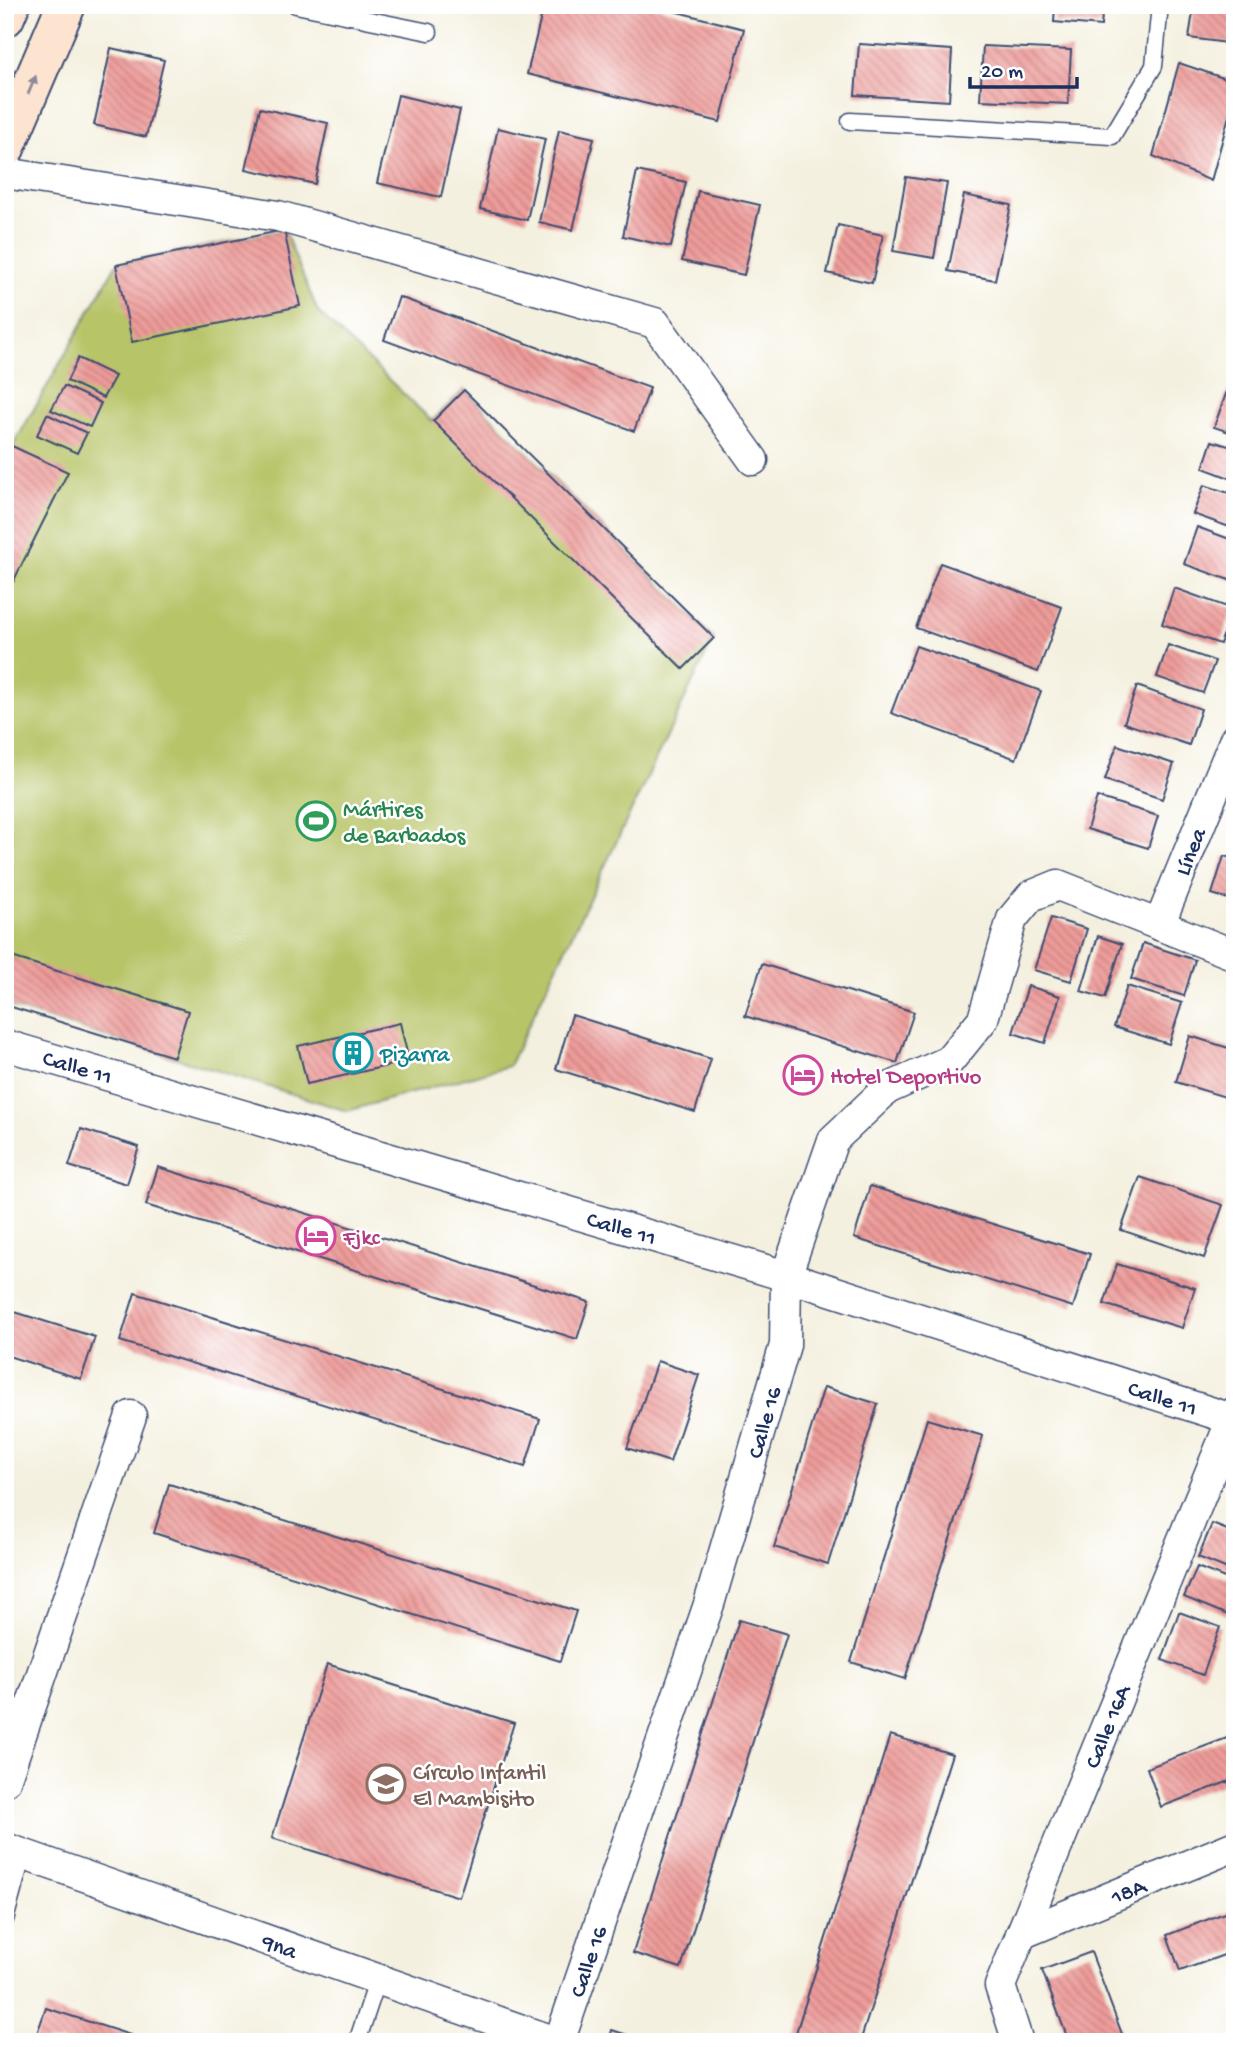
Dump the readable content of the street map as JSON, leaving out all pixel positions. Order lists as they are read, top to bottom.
{
  "streets": {
    "street": [
      "Línea",
      "Calle 11",
      "Calle 16",
      "Calle 16A",
      "18A",
      "9na"
    ]
  },
  "crossings": [
    ["Línea", "Calle 16"],
    ["Calle 11", "Calle 16"],
    ["Calle 11", "Calle 16A"],
    ["Calle 16", "9na"],
    ["Calle 16A", "18A"]
  ],
  "places": {
    "sports": ["Mártires de Barbados"],
    "building": ["Pizarra"],
    "hotel": ["Hotel Deportivo", "Fjkc"],
    "school or university": ["Círculo Infantil El Mambisito"]
  },
  "scale_bar": "20 m"
}
